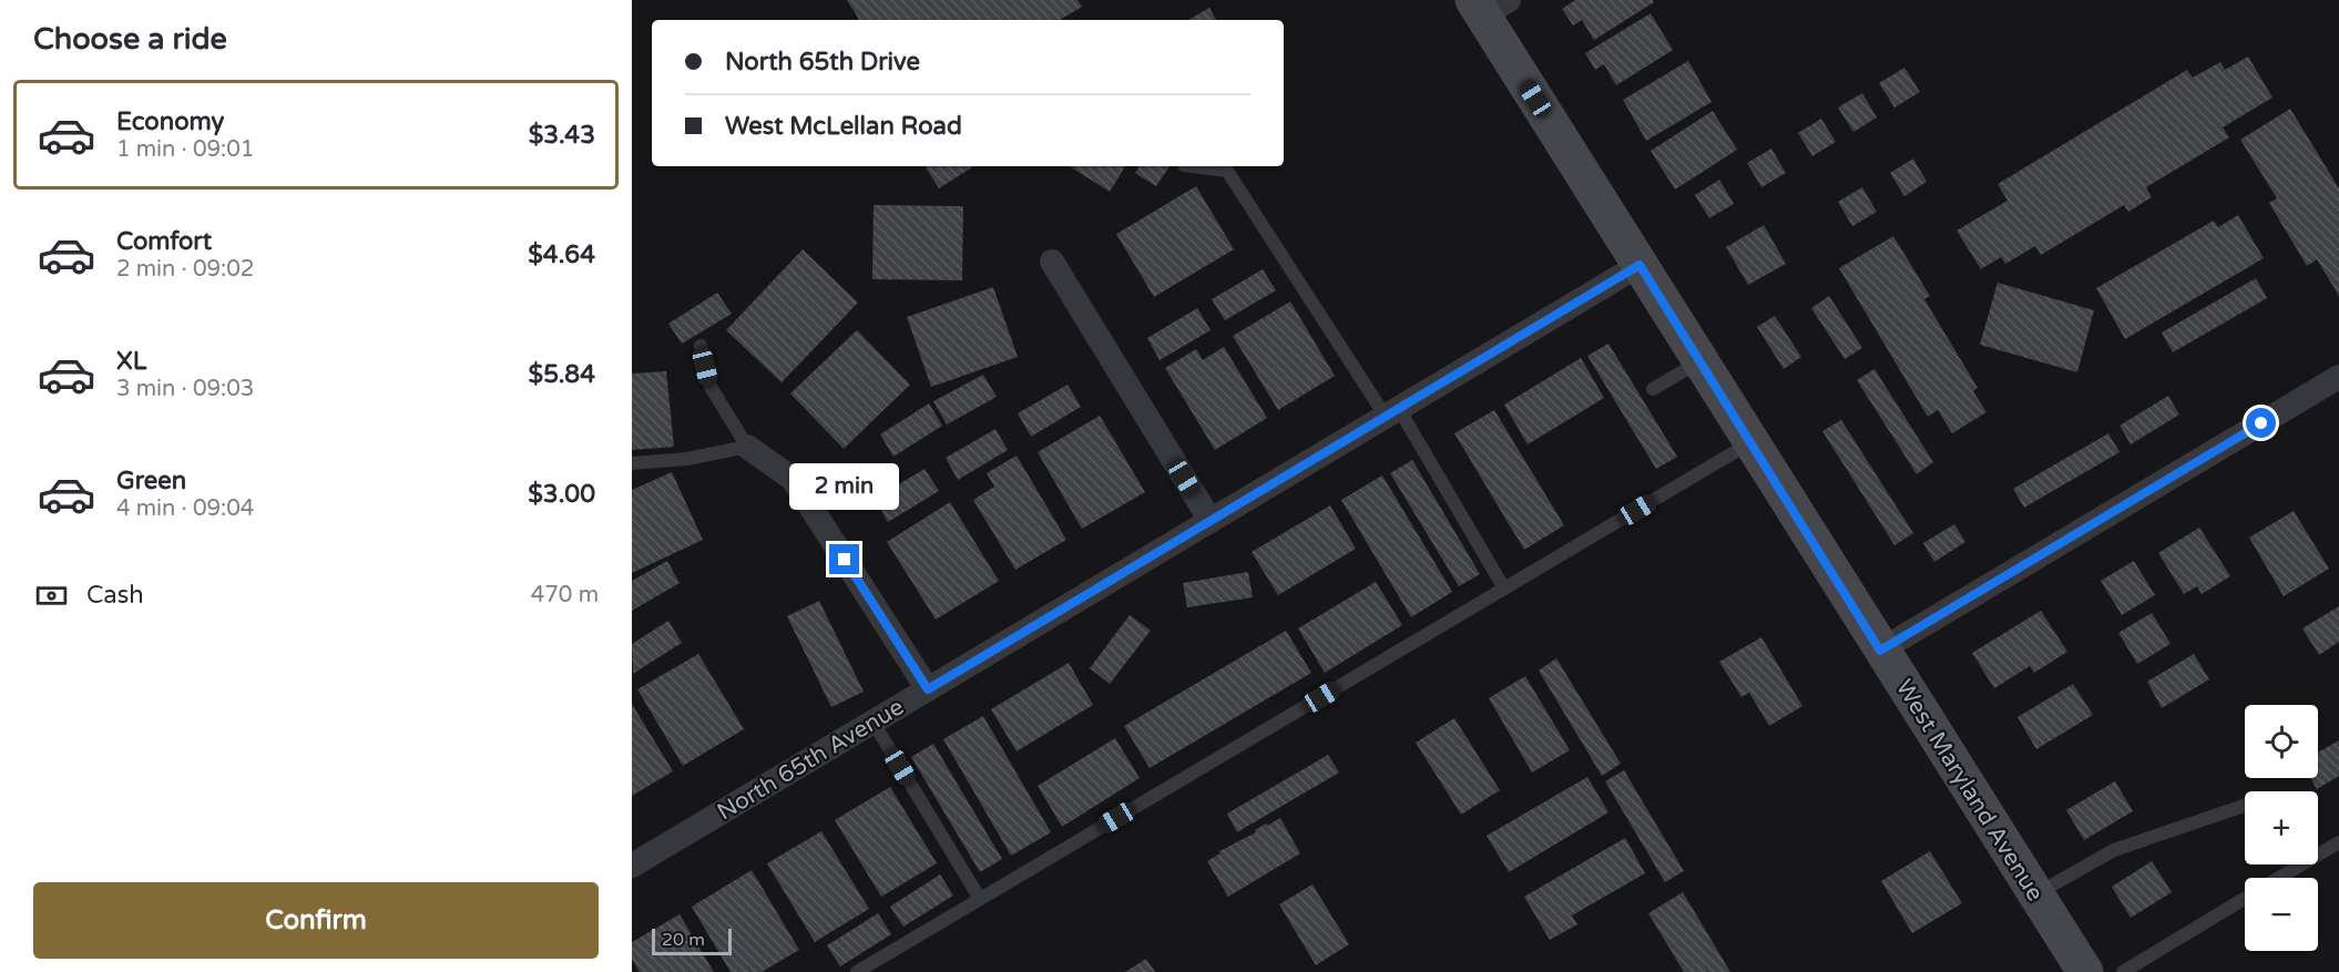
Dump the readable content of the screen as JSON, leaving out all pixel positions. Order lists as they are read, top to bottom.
{
  "streets": {
    "street": ["North 65th Avenue", "West Maryland Avenue"]
  },
  "crossings": [
    ["North 65th Avenue", "West Maryland Avenue"]
  ],
  "scale_bar": "20 m",
  "page": {
    "heading": "Choose a ride",
    "banner": ["North 65th Drive", "West McLellan Road"],
    "list": [
      {
        "name": "Economy",
        "note": "1 min · 09:01",
        "value": "$3.43"
      },
      {
        "name": "Comfort",
        "note": "2 min · 09:02",
        "value": "$4.64"
      },
      {
        "name": "XL",
        "note": "3 min · 09:03",
        "value": "$5.84"
      },
      {
        "name": "Green",
        "note": "4 min · 09:04",
        "value": "$3.00"
      }
    ],
    "bubble": "2 min",
    "pay": ["Cash", "470 m"],
    "map_buttons": ["+", "−"],
    "buttons": "Confirm",
    "scale": "20 m"
  }
}
